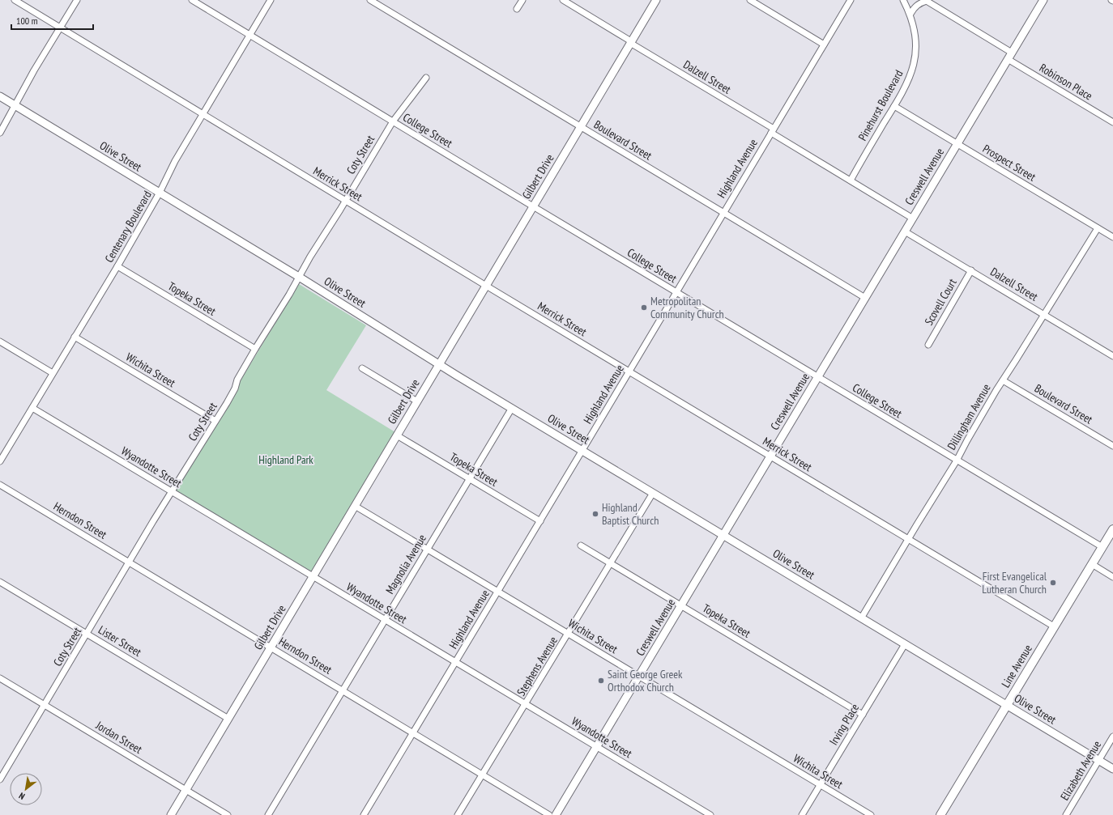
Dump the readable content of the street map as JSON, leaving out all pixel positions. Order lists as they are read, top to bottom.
{
  "streets": {
    "main road": ["Line Avenue"],
    "street": [
      "Dalzell Street",
      "Robinson Place",
      "Pinehurst Boulevard",
      "College Street",
      "Boulevard Street",
      "Coty Street",
      "Olive Street",
      "Prospect Street",
      "Highland Avenue",
      "Gilbert Drive",
      "Creswell Avenue",
      "Merrick Street",
      "Centenary Boulevard",
      "Topeka Street",
      "Scovell Court",
      "Wichita Street",
      "Dillingham Avenue",
      "Wyandotte Street",
      "Herndon Street",
      "Magnolia Avenue",
      "Lister Street",
      "Stephens Avenue",
      "Irving Place",
      "Jordan Street",
      "Elizabeth Avenue"
    ]
  },
  "crossings": [
    ["Dalzell Street", "Pinehurst Boulevard"],
    ["Dalzell Street", "Highland Avenue"],
    ["Dalzell Street", "Gilbert Drive"],
    ["Dalzell Street", "Creswell Avenue"],
    ["Dalzell Street", "Scovell Court"],
    ["Dalzell Street", "Dillingham Avenue"],
    ["Robinson Place", "Creswell Avenue"],
    ["Pinehurst Boulevard", "Prospect Street"],
    ["College Street", "Coty Street"],
    ["College Street", "Highland Avenue"],
    ["College Street", "Gilbert Drive"],
    ["College Street", "Creswell Avenue"],
    ["College Street", "Centenary Boulevard"],
    ["College Street", "Dillingham Avenue"],
    ["College Street", "Line Avenue"],
    ["Boulevard Street", "Highland Avenue"],
    ["Boulevard Street", "Gilbert Drive"],
    ["Boulevard Street", "Creswell Avenue"],
    ["Boulevard Street", "Dillingham Avenue"],
    ["Coty Street", "Olive Street"],
    ["Coty Street", "Merrick Street"],
    ["Coty Street", "Topeka Street"],
    ["Coty Street", "Wichita Street"],
    ["Coty Street", "Wyandotte Street"],
    ["Coty Street", "Herndon Street"],
    ["Coty Street", "Lister Street"],
    ["Coty Street", "Jordan Street"],
    ["Olive Street", "Highland Avenue"],
    ["Olive Street", "Gilbert Drive"],
    ["Olive Street", "Creswell Avenue"],
    ["Olive Street", "Centenary Boulevard"],
    ["Olive Street", "Dillingham Avenue"],
    ["Olive Street", "Magnolia Avenue"],
    ["Olive Street", "Stephens Avenue"],
    ["Olive Street", "Line Avenue"],
    ["Olive Street", "Irving Place"],
    ["Olive Street", "Elizabeth Avenue"],
    ["Prospect Street", "Creswell Avenue"],
    ["Prospect Street", "Dillingham Avenue"],
    ["Highland Avenue", "Merrick Street"],
    ["Highland Avenue", "Topeka Street"],
    ["Highland Avenue", "Wichita Street"],
    ["Highland Avenue", "Wyandotte Street"],
    ["Highland Avenue", "Herndon Street"],
    ["Gilbert Drive", "Merrick Street"],
    ["Gilbert Drive", "Topeka Street"],
    ["Gilbert Drive", "Wichita Street"],
    ["Gilbert Drive", "Wyandotte Street"],
    ["Gilbert Drive", "Herndon Street"],
    ["Gilbert Drive", "Lister Street"],
    ["Gilbert Drive", "Jordan Street"],
    ["Creswell Avenue", "Merrick Street"],
    ["Creswell Avenue", "Topeka Street"],
    ["Creswell Avenue", "Wichita Street"],
    ["Creswell Avenue", "Wyandotte Street"],
    ["Merrick Street", "Centenary Boulevard"],
    ["Merrick Street", "Dillingham Avenue"],
    ["Merrick Street", "Line Avenue"],
    ["Centenary Boulevard", "Topeka Street"],
    ["Centenary Boulevard", "Wichita Street"],
    ["Centenary Boulevard", "Wyandotte Street"],
    ["Topeka Street", "Magnolia Avenue"],
    ["Topeka Street", "Stephens Avenue"],
    ["Topeka Street", "Irving Place"],
    ["Wichita Street", "Magnolia Avenue"],
    ["Wichita Street", "Stephens Avenue"],
    ["Wichita Street", "Irving Place"],
    ["Wyandotte Street", "Magnolia Avenue"],
    ["Wyandotte Street", "Stephens Avenue"],
    ["Herndon Street", "Magnolia Avenue"],
    ["Herndon Street", "Stephens Avenue"]
  ],
  "parks": ["Highland Park"],
  "places": [
    "Metropolitan Community Church",
    "Highland Baptist Church",
    "First Evangelical Lutheran Church",
    "Saint George Greek Orthodox Church"
  ],
  "scale_bar": "100 m",
  "north": "bottom left"
}
